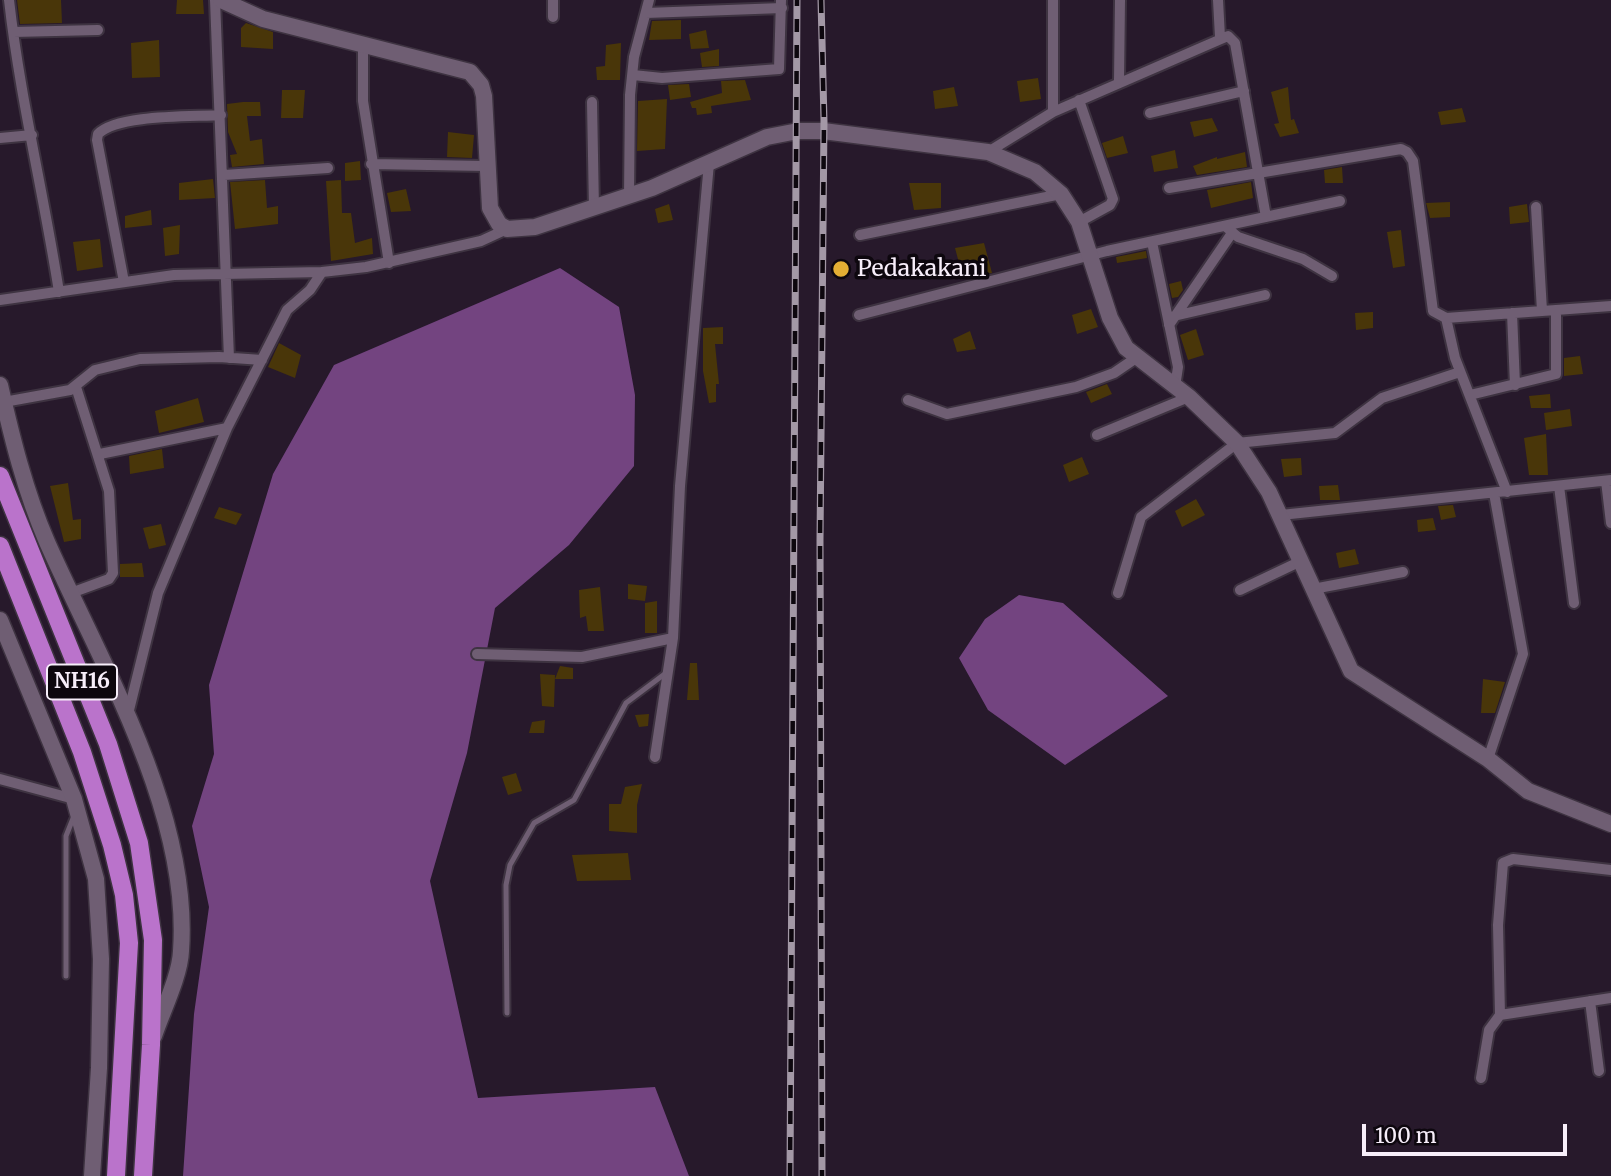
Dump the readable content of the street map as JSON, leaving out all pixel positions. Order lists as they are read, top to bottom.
{
  "streets": {
    "highway": ["NH16"]
  },
  "places": ["Pedakakani"],
  "scale_bar": "100 m"
}
